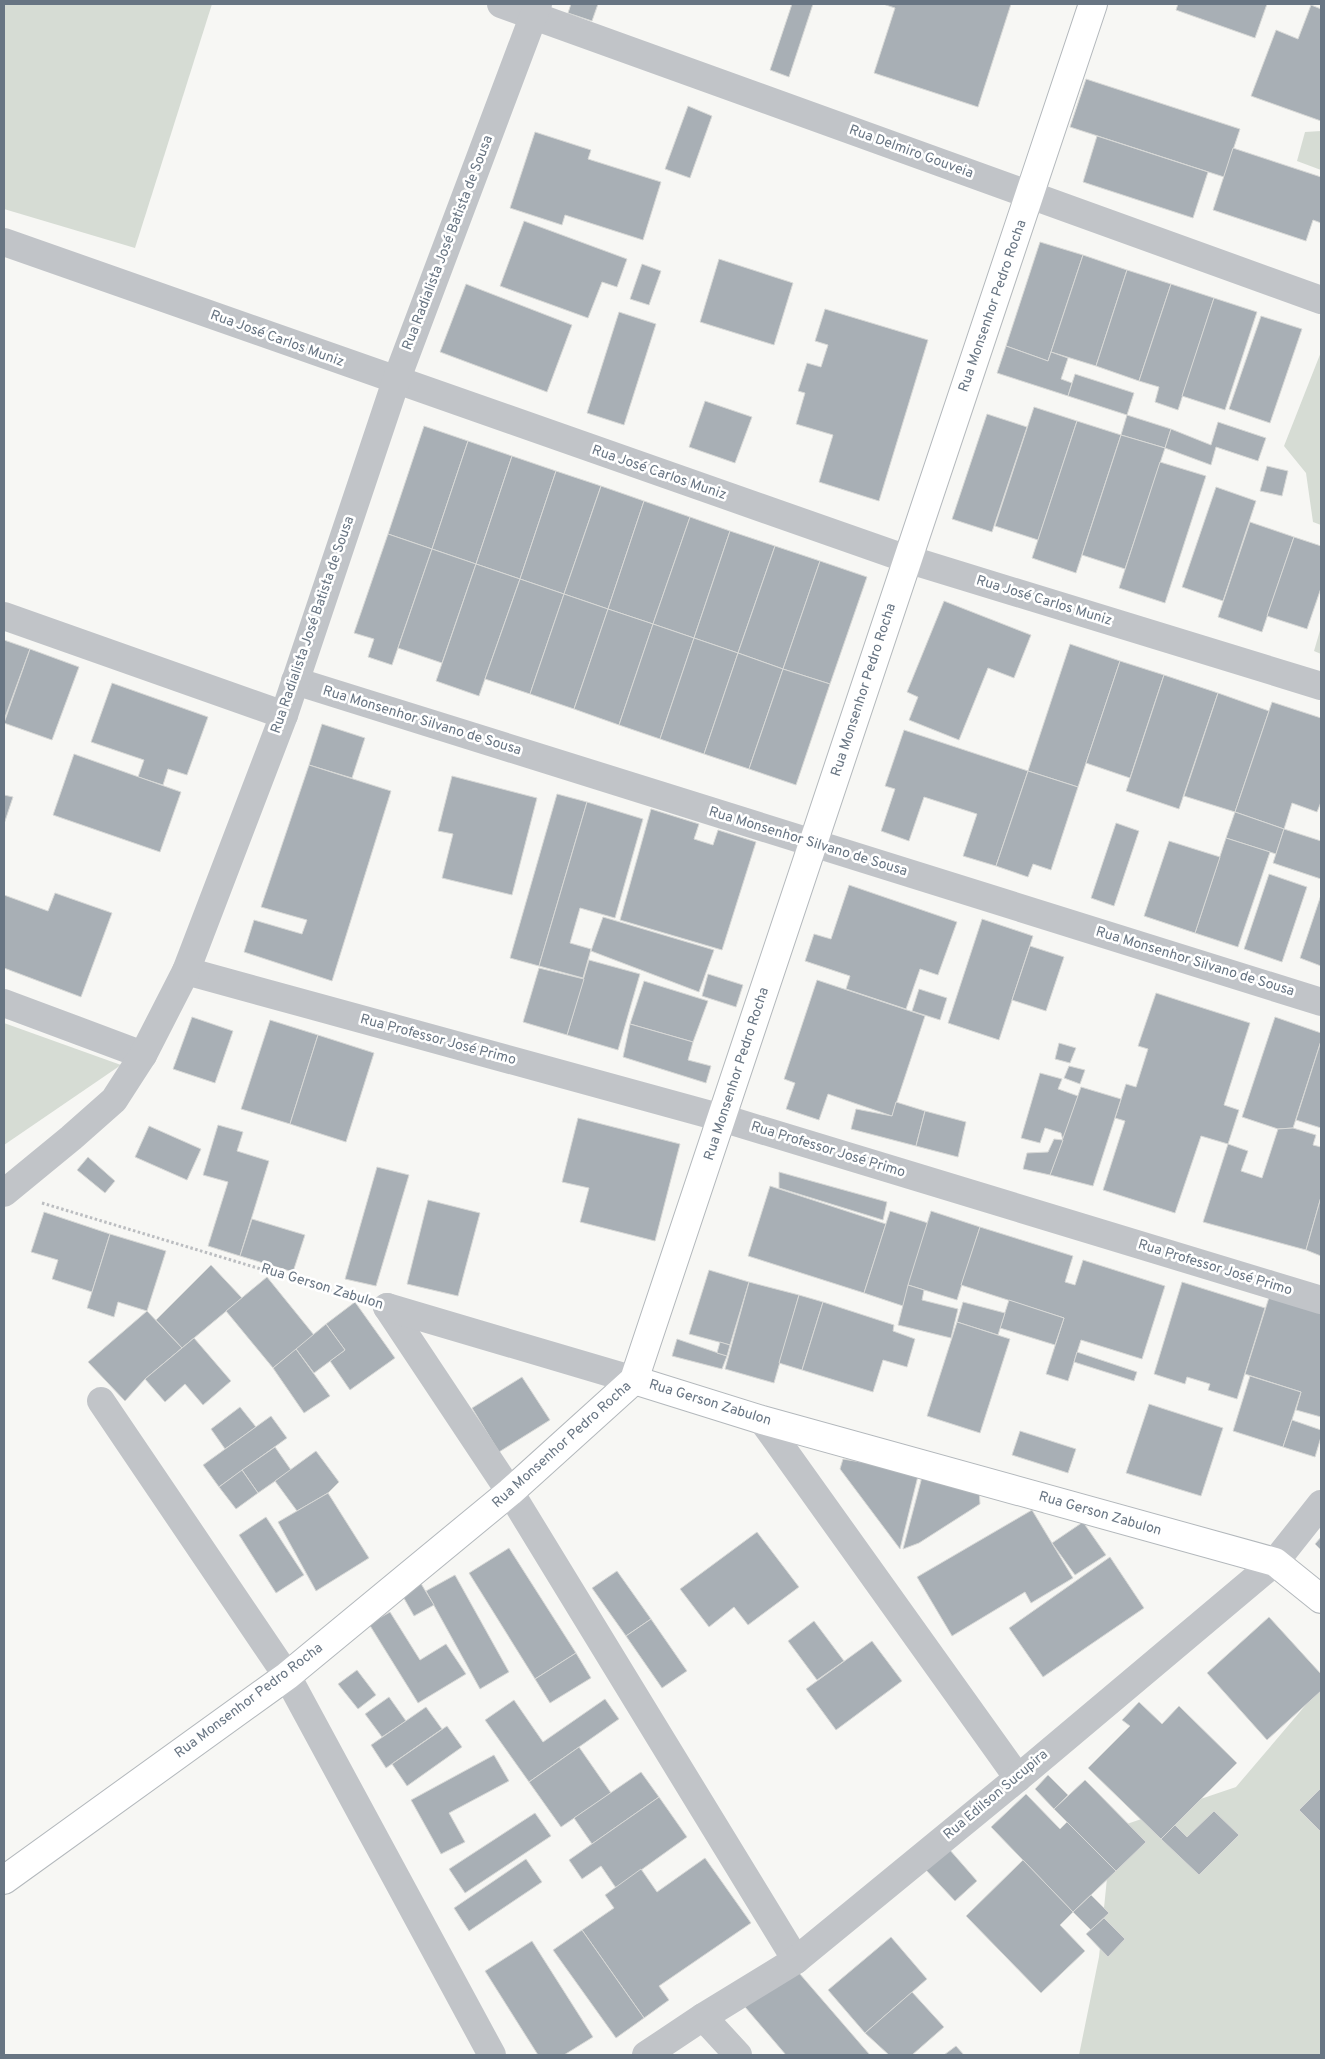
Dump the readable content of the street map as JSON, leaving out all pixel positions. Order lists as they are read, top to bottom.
{
  "streets": {
    "street": [
      "Rua Delmiro Gouveia",
      "Rua Radialista José Batista de Sousa",
      "Rua Monsenhor Pedro Rocha",
      "Rua José Carlos Muniz",
      "Rua Monsenhor Silvano de Sousa",
      "Rua Professor José Primo",
      "Rua Gerson Zabulon",
      "Rua Edilson Sucupira"
    ]
  },
  "crossings": [
    ["Rua Delmiro Gouveia", "Rua Radialista José Batista de Sousa"],
    ["Rua Delmiro Gouveia", "Rua Monsenhor Pedro Rocha"],
    ["Rua Radialista José Batista de Sousa", "Rua José Carlos Muniz"],
    ["Rua Radialista José Batista de Sousa", "Rua Monsenhor Silvano de Sousa"],
    ["Rua Radialista José Batista de Sousa", "Rua Professor José Primo"],
    ["Rua Radialista José Batista de Sousa", "Rua Gerson Zabulon"],
    ["Rua Monsenhor Pedro Rocha", "Rua José Carlos Muniz"],
    ["Rua Monsenhor Pedro Rocha", "Rua Monsenhor Silvano de Sousa"],
    ["Rua Monsenhor Pedro Rocha", "Rua Professor José Primo"],
    ["Rua Monsenhor Pedro Rocha", "Rua Gerson Zabulon"],
    ["Rua Gerson Zabulon", "Rua Edilson Sucupira"]
  ]
}
